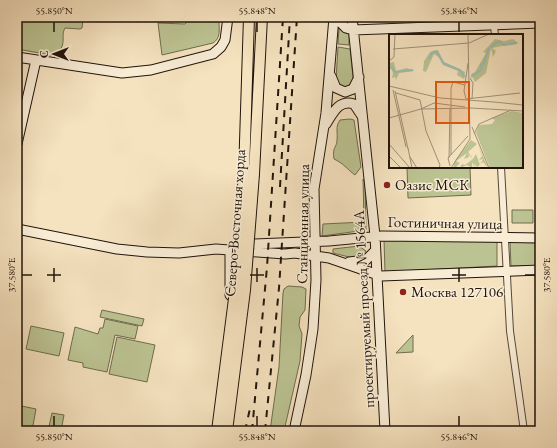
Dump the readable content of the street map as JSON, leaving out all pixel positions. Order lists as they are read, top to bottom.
{
  "streets": {
    "main road": [
      "Северо-Восточная хорда",
      "Гостиничная улица",
      "Станционная улица",
      "проектируемый проезд № 1564А"
    ]
  },
  "crossings": [
    ["Гостиничная улица", "Станционная улица"],
    ["Гостиничная улица", "проектируемый проезд № 1564А"]
  ],
  "places": ["Оазис МСК", "Москва 127106"],
  "north": "left",
  "coordinates": [
    "55.850°N",
    "55.848°N",
    "55.846°N",
    "37.580°E"
  ]
}
